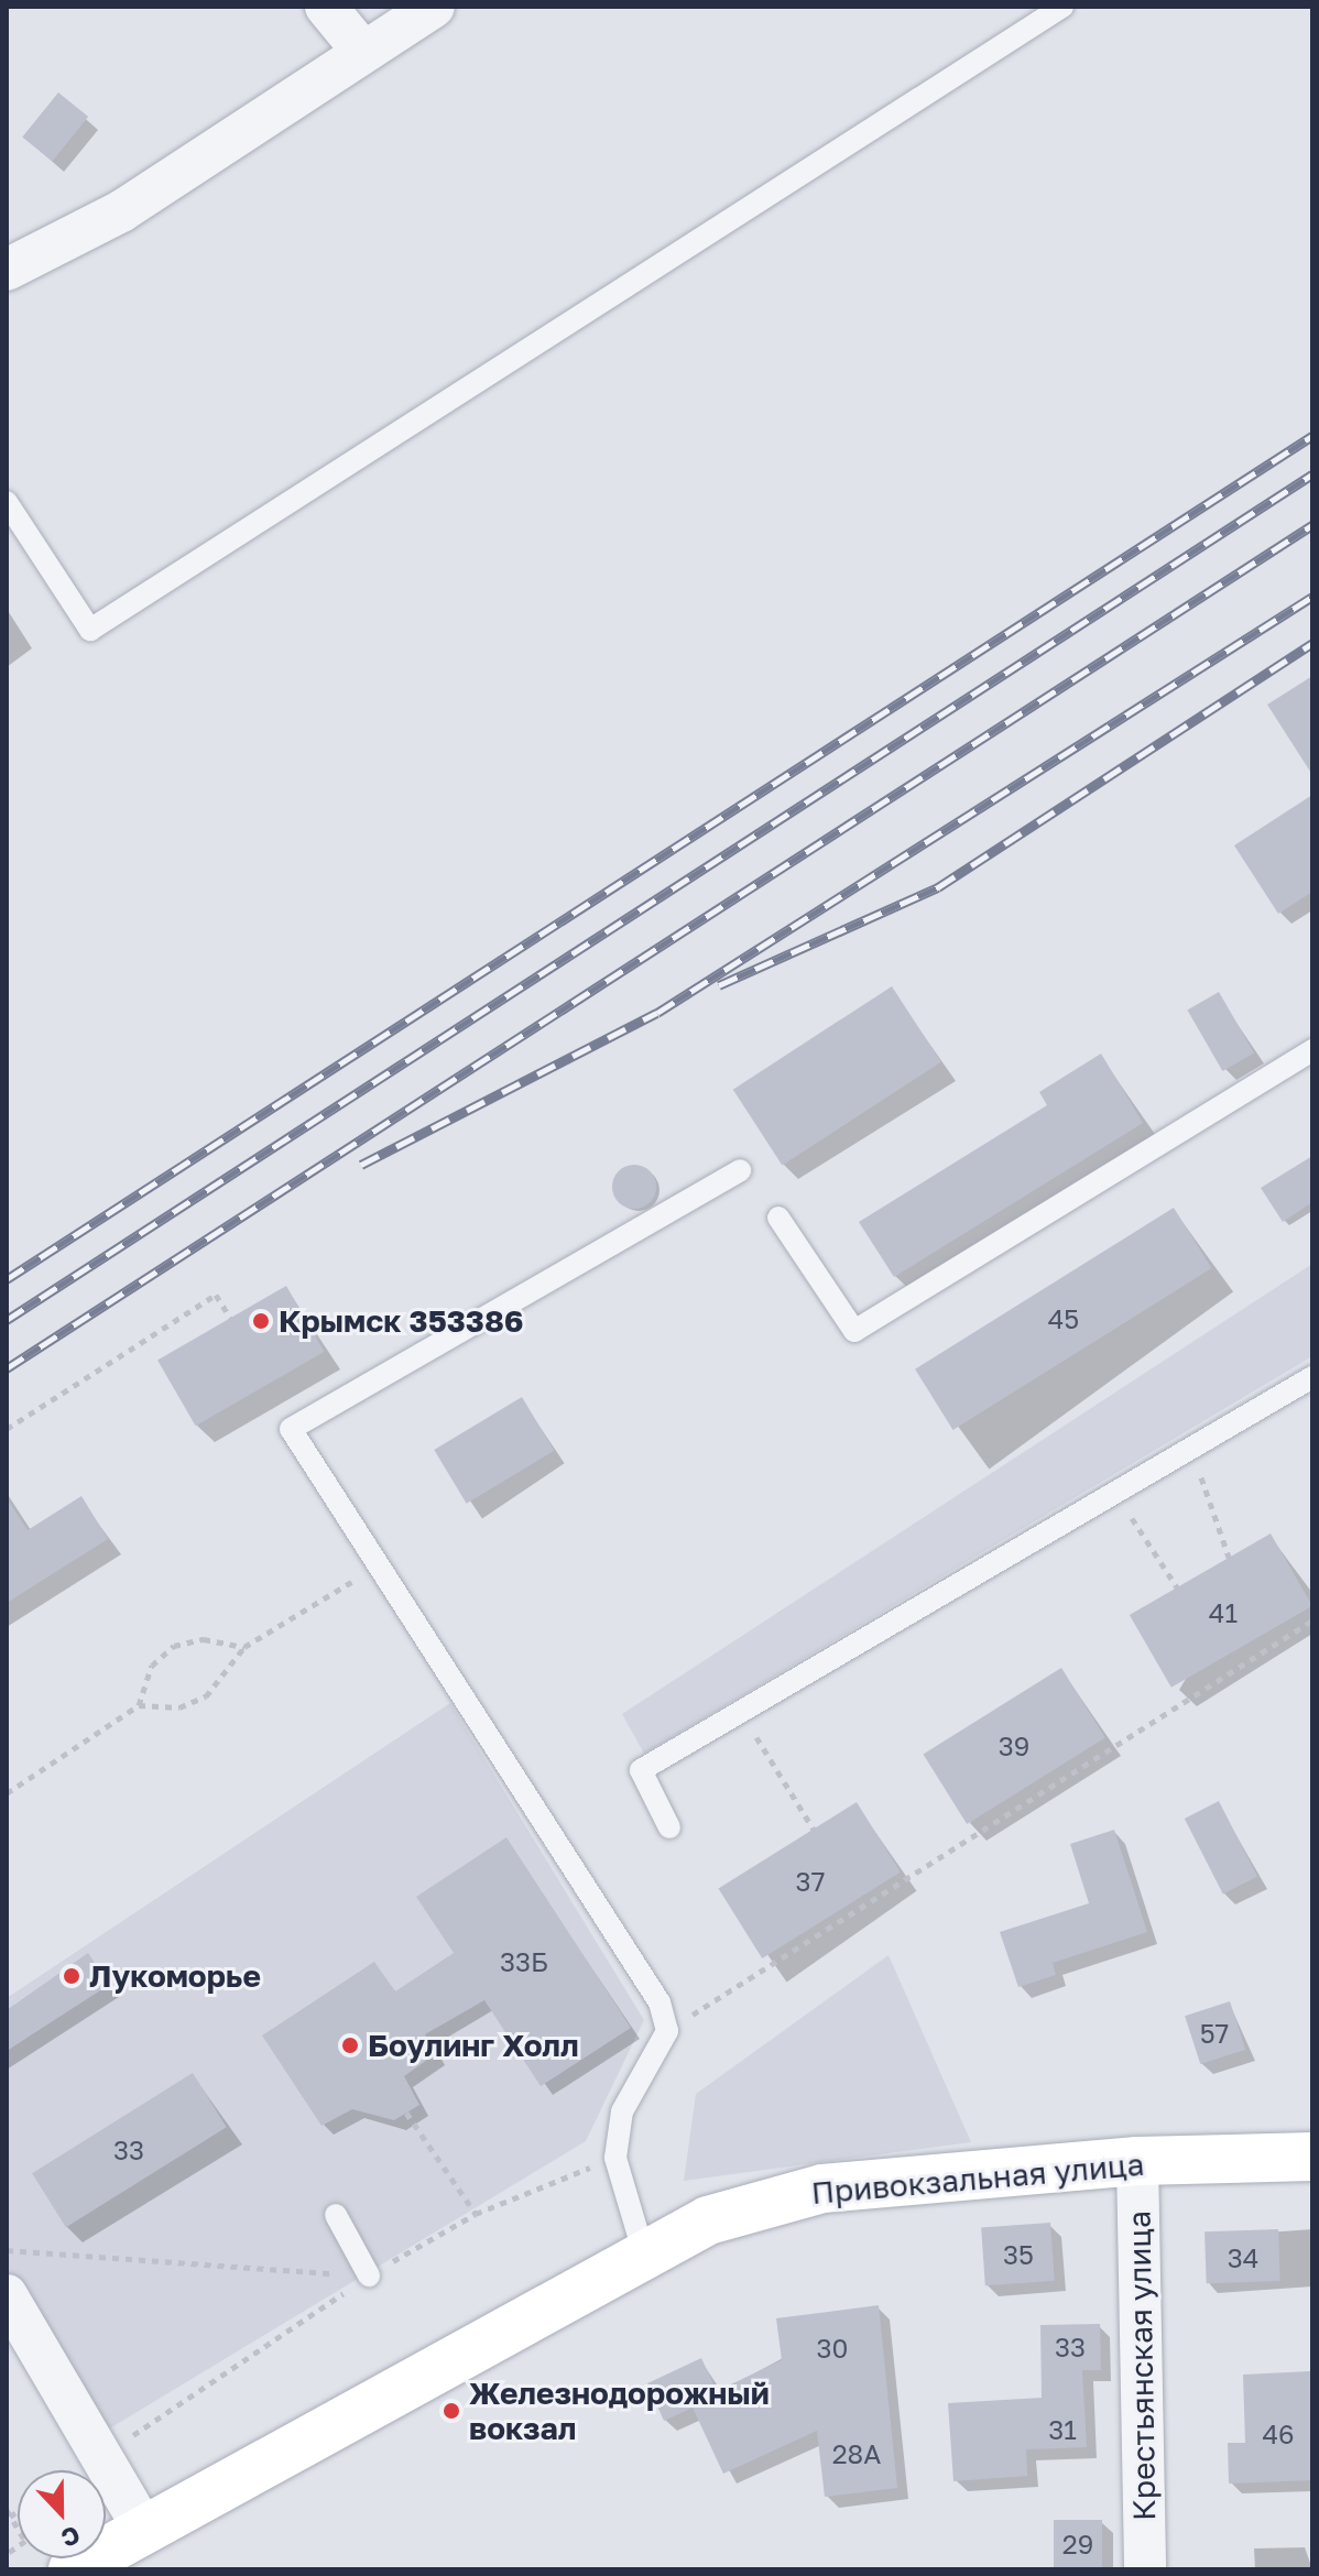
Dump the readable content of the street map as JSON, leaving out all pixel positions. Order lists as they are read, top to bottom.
{
  "streets": {
    "main road": ["Привокзальная улица"],
    "street": ["Крестьянская улица"]
  },
  "crossings": [
    ["Привокзальная улица", "Крестьянская улица"]
  ],
  "places": [
    "Крымск 353386",
    "Лукоморье",
    "Боулинг Холл",
    "Железнодорожный вокзал"
  ],
  "house_numbers": [
    "45",
    "41",
    "39",
    "37",
    "33Б",
    "57",
    "33",
    "35",
    "34",
    "33",
    "30",
    "31",
    "46",
    "28А",
    "29"
  ],
  "north": "bottom"
}
